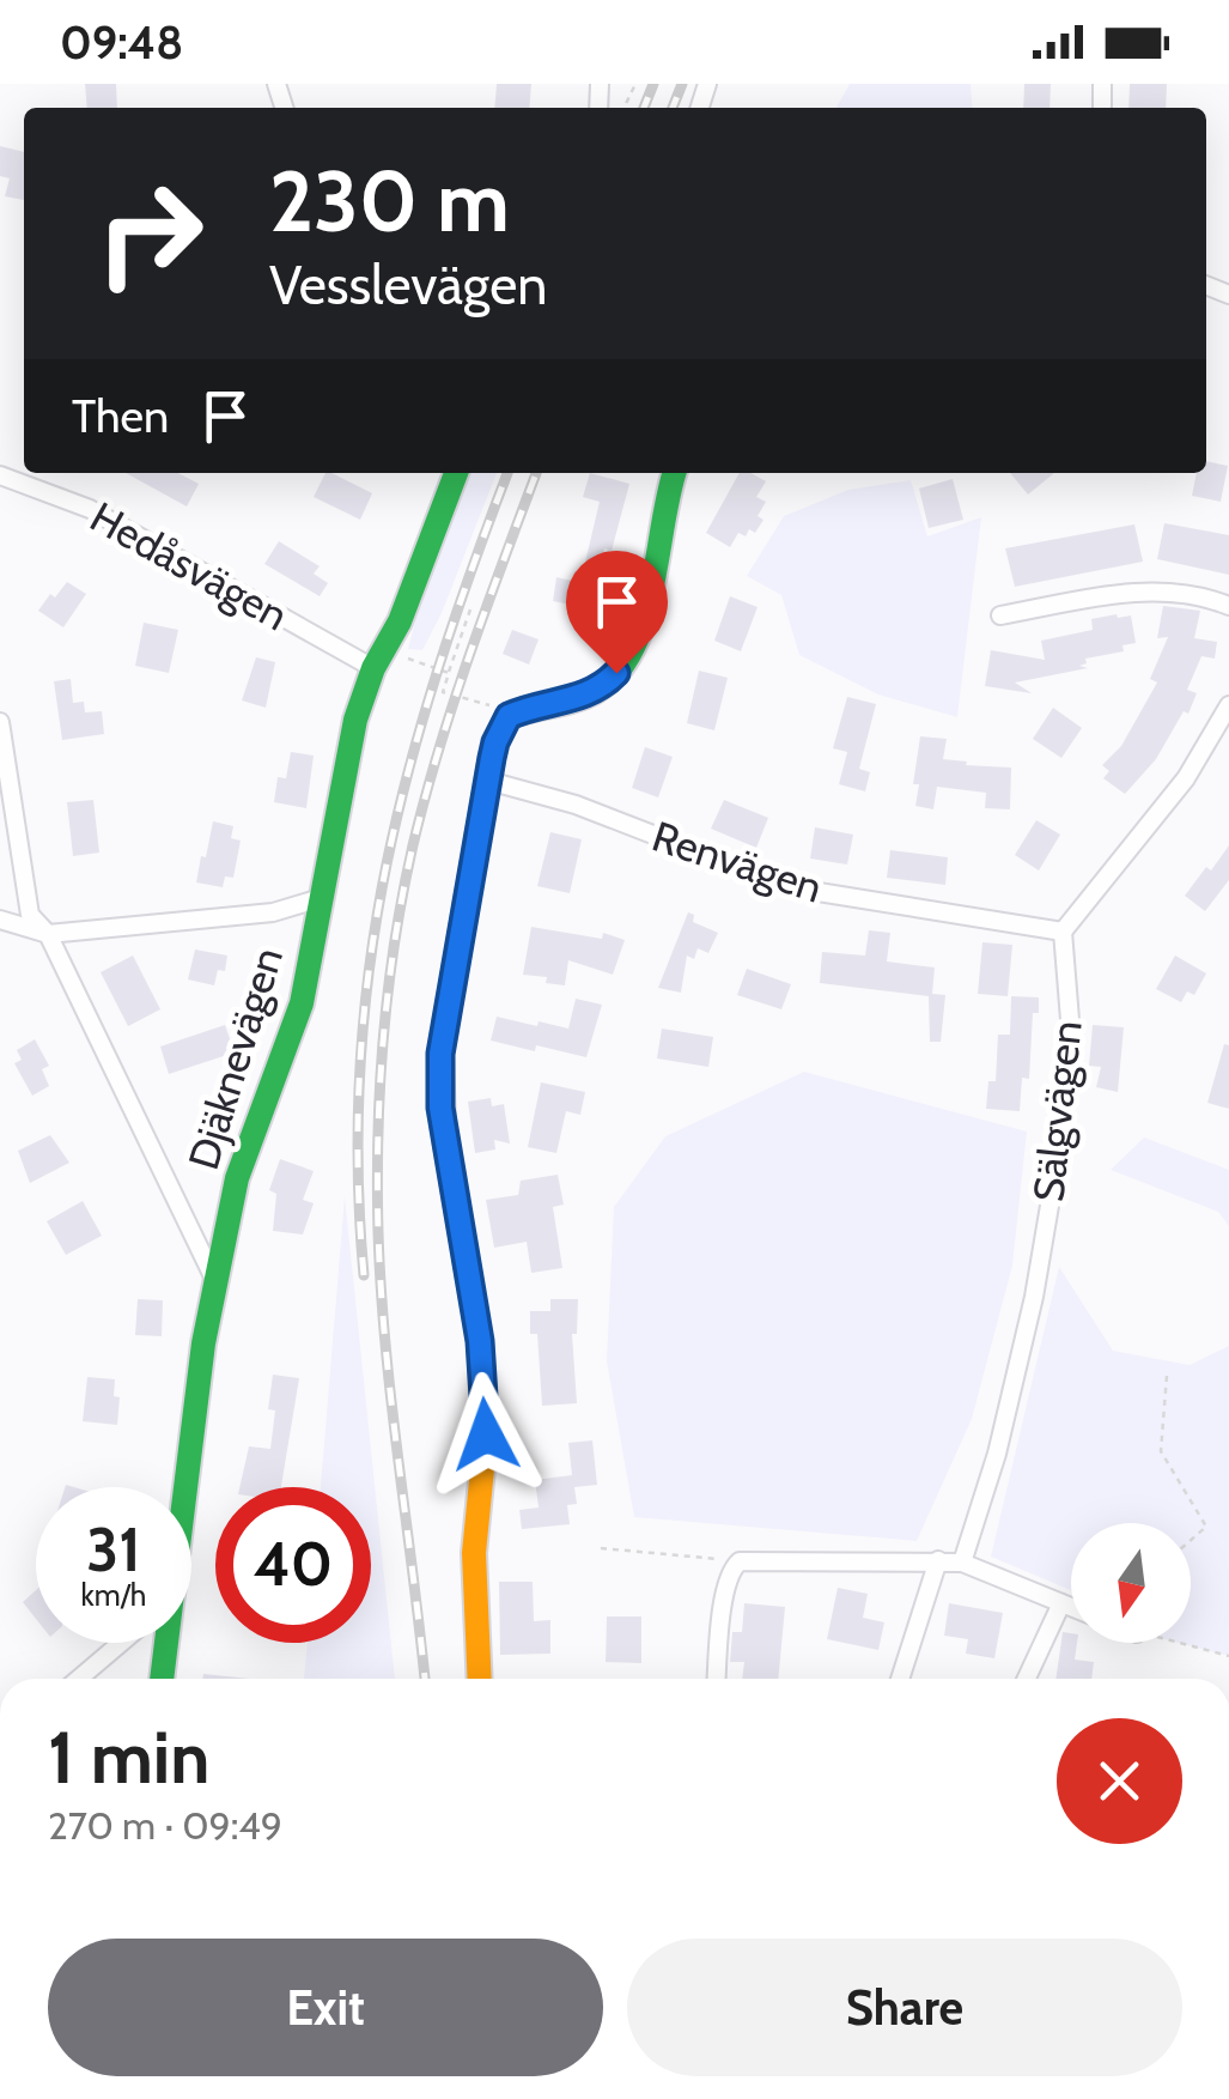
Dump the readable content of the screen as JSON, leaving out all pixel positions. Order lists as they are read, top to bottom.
{
  "streets": {
    "street": [
      "Hedåsvägen",
      "Renvägen",
      "Djäknevägen",
      "Sälgvägen"
    ]
  },
  "crossings": [
    ["Hedåsvägen", "Djäknevägen"],
    ["Renvägen", "Sälgvägen"]
  ],
  "north": "bottom",
  "page": {
    "status": "09:48",
    "turn": ["230 m", "Vesslevägen"],
    "then": "Then",
    "speed": "31 km/h",
    "limit": "40",
    "heading": ["1 min", "270 m · 09:49"],
    "buttons": ["Exit", "Share"]
  }
}
